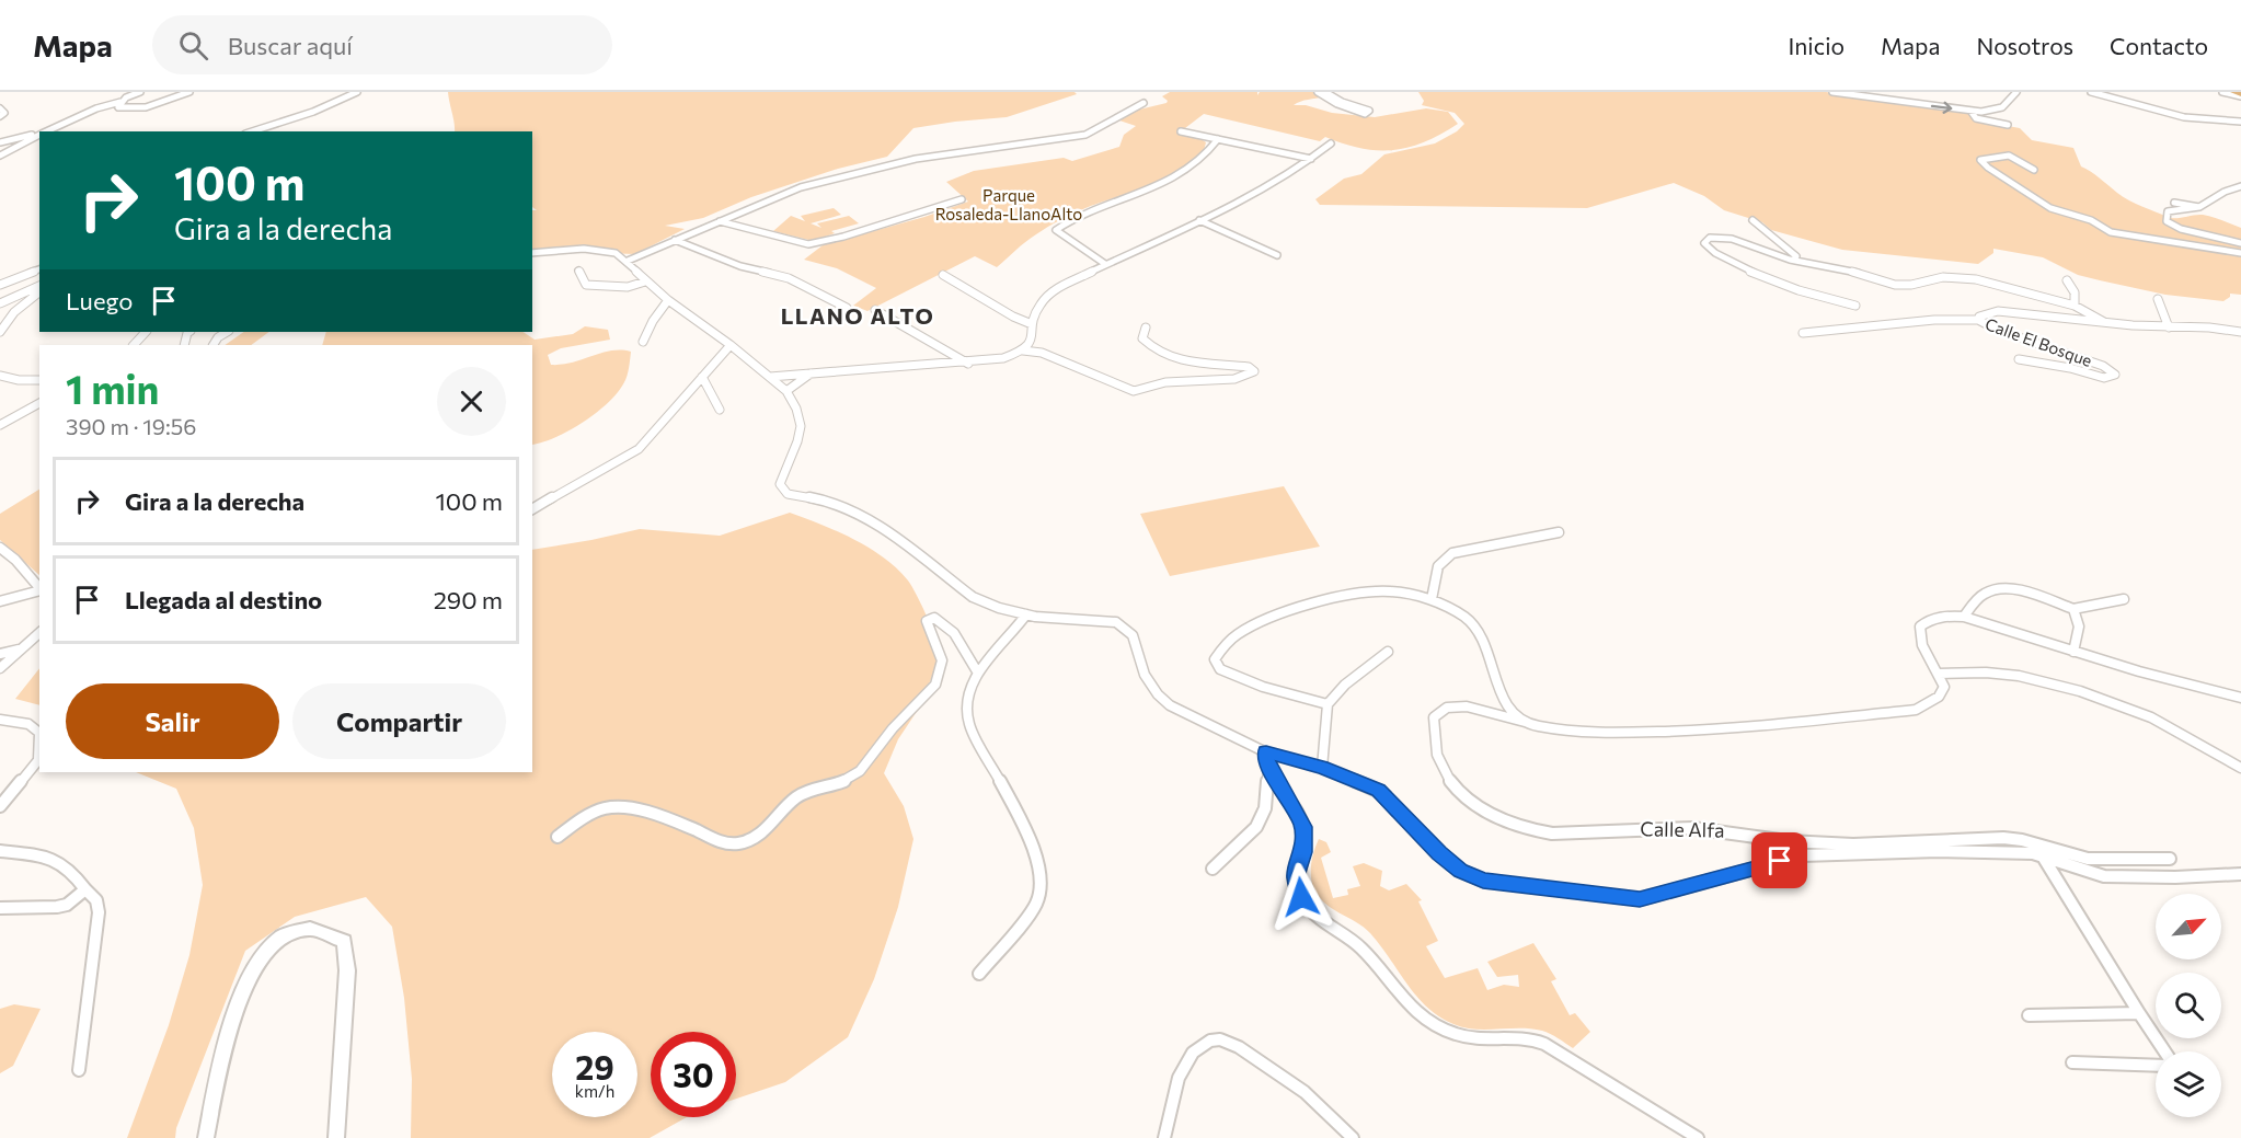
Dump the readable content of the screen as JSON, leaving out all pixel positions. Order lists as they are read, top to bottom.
{
  "streets": {
    "street": ["Calle El Bosque", "Calle Alfa"]
  },
  "districts": ["LLANO ALTO"],
  "parks": ["Parque Rosaleda-LlanoAlto"],
  "north": "top right",
  "page": {
    "header": "Mapa",
    "search": "Buscar aquí",
    "nav": [
      "Inicio",
      "Mapa",
      "Nosotros",
      "Contacto"
    ],
    "turn": ["100 m", "Gira a la derecha"],
    "then": "Luego",
    "heading": ["1 min", "390 m · 19:56"],
    "list": [
      {
        "name": "Gira a la derecha",
        "value": "100 m"
      },
      {
        "name": "Llegada al destino",
        "value": "290 m"
      }
    ],
    "buttons": ["Salir", "Compartir"],
    "speed": "29 km/h",
    "limit": "30"
  }
}
